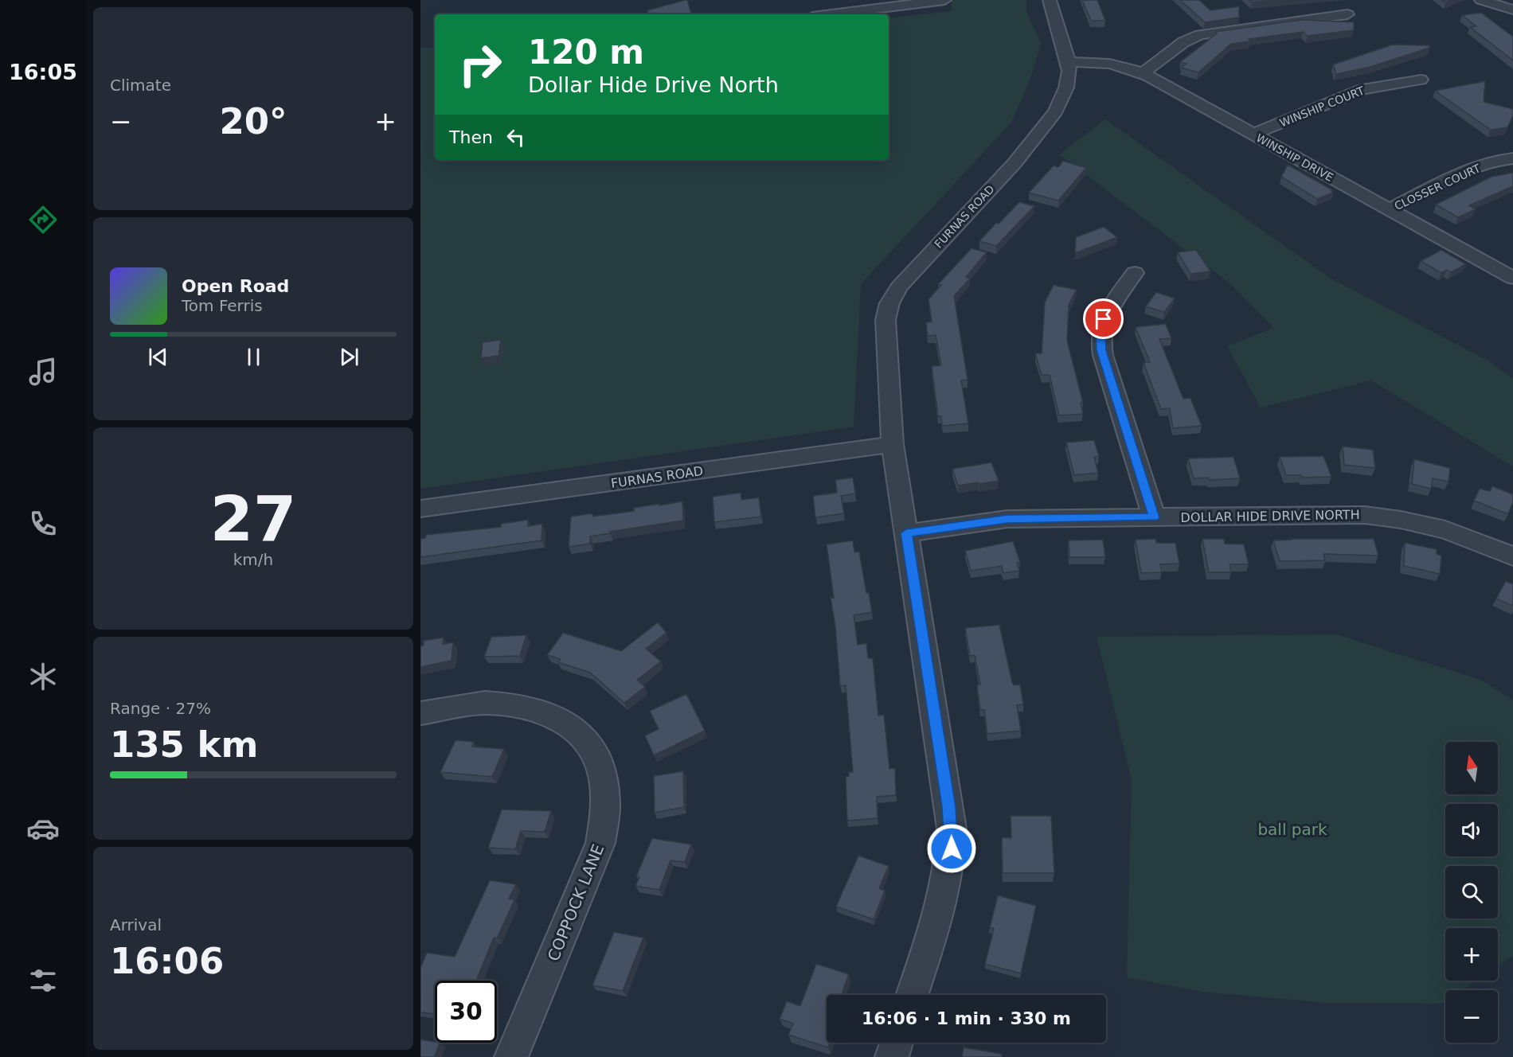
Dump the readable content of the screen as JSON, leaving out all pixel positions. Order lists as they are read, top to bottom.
{
  "streets": {
    "street": [
      "WINSHIP COURT",
      "WINSHIP DRIVE",
      "CLOSSER COURT",
      "FURNAS ROAD",
      "DOLLAR HIDE DRIVE NORTH",
      "COPPOCK LANE"
    ]
  },
  "crossings": [
    ["WINSHIP COURT", "WINSHIP DRIVE"],
    ["WINSHIP DRIVE", "CLOSSER COURT"],
    ["WINSHIP DRIVE", "FURNAS ROAD"],
    ["FURNAS ROAD", "DOLLAR HIDE DRIVE NORTH"]
  ],
  "parks": ["ball park"],
  "north": "top",
  "page": {
    "tabs": "16:05",
    "tile": [
      "Climate",
      ["27", "km/h"],
      ["Range · 27%", "135 km"],
      ["Arrival", "16:06"]
    ],
    "turn": ["120 m", "Dollar Hide Drive North"],
    "heat": ["−", "20°", "+"],
    "then": "Then",
    "song": ["Open Road", "Tom Ferris"],
    "map_buttons": ["+", "−"],
    "limit": "30",
    "trip": "16:06 · 1 min · 330 m"
  }
}
